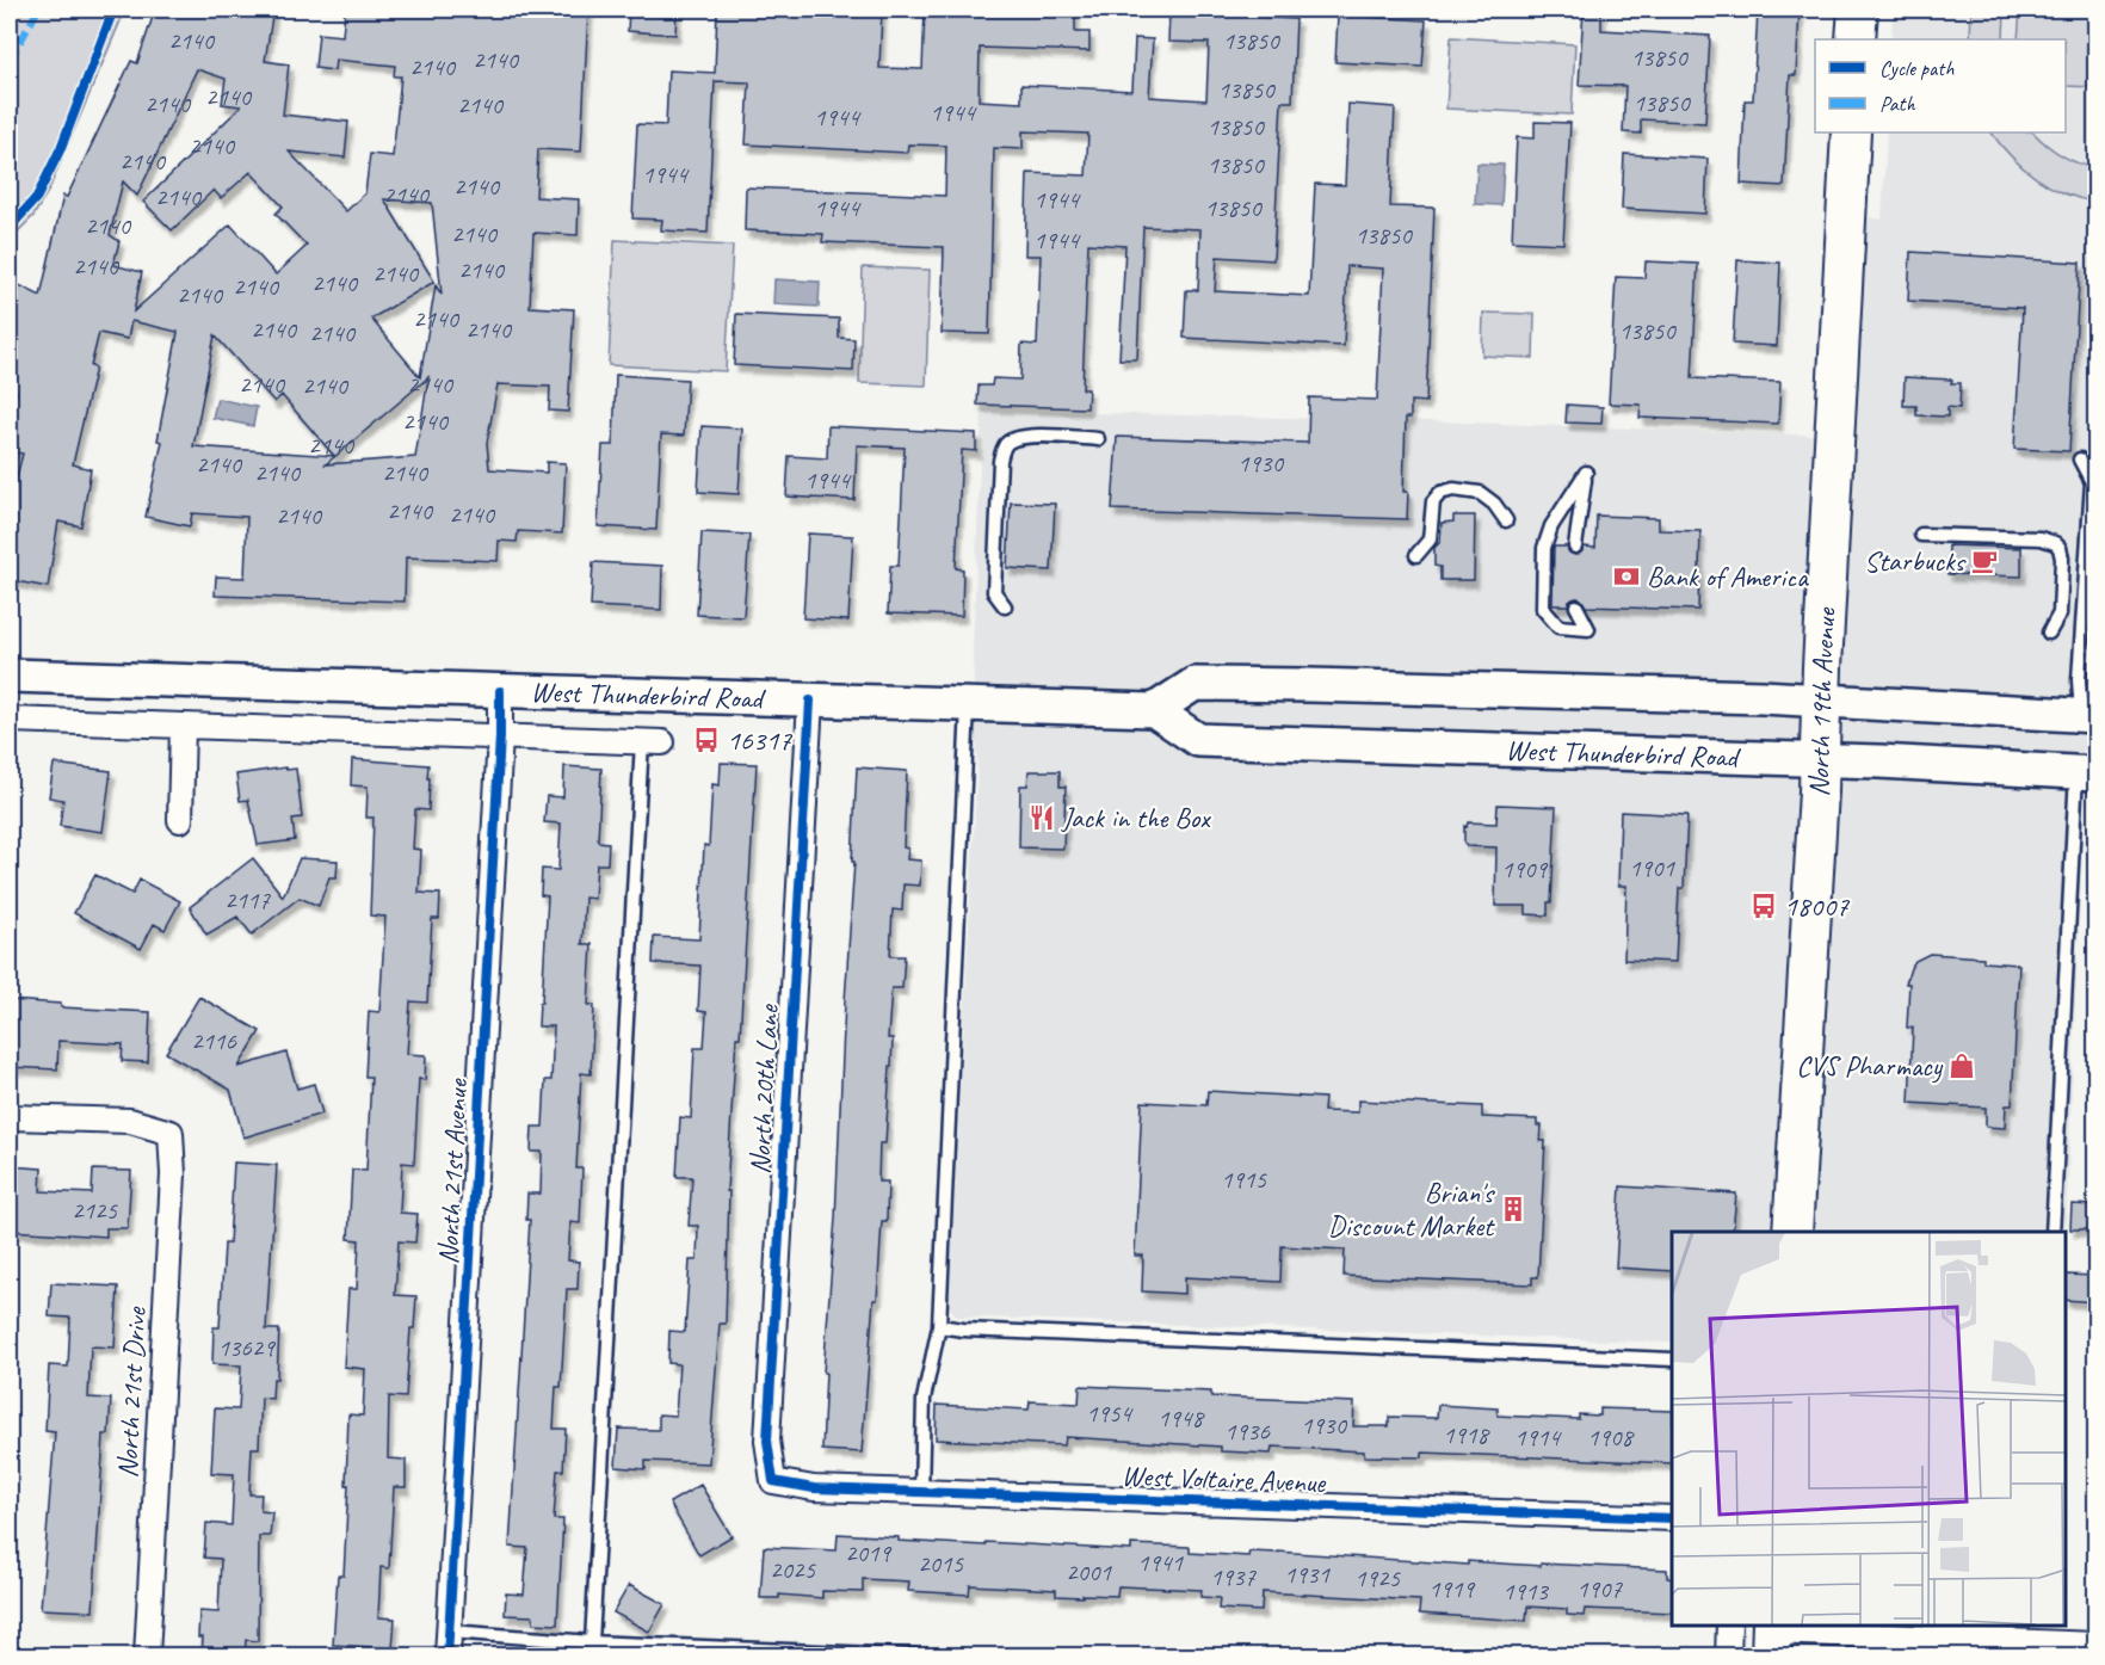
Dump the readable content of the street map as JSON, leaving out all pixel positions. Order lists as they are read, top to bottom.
{
  "streets": {
    "main road": ["West Thunderbird Road", "North 19th Avenue"],
    "street": [
      "North 20th Lane",
      "North 21st Avenue",
      "North 21st Drive",
      "West Voltaire Avenue"
    ]
  },
  "crossings": [
    ["West Thunderbird Road", "North 19th Avenue"],
    ["West Thunderbird Road", "North 20th Lane"],
    ["West Thunderbird Road", "North 21st Avenue"],
    ["North 20th Lane", "West Voltaire Avenue"]
  ],
  "places": {
    "cafe": ["Starbucks"],
    "bank": ["Bank of America"],
    "bus stop": ["16317", "18007"],
    "restaurant": ["Jack in the Box"],
    "shop": ["CVS Pharmacy"],
    "building": ["Brian's Discount Market"]
  },
  "house_numbers": [
    "2140",
    "13850",
    "13850",
    "2140",
    "2140",
    "13850",
    "2140",
    "13850",
    "2140",
    "2140",
    "1944",
    "1944",
    "13850",
    "2140",
    "2140",
    "13850",
    "1944",
    "2140",
    "2140",
    "2140",
    "1944",
    "1944",
    "13850",
    "2140",
    "2140",
    "13850",
    "1944",
    "2140",
    "2140",
    "2140",
    "2140",
    "2140",
    "2140",
    "2140",
    "2140",
    "2140",
    "13850",
    "2140",
    "2140",
    "2140",
    "2140",
    "2140",
    "2140",
    "1930",
    "2140",
    "2140",
    "2140",
    "1944",
    "2140",
    "2140",
    "2140",
    "1901",
    "1909",
    "2117",
    "2116",
    "1915",
    "2125",
    "13629",
    "1954",
    "1948",
    "1930",
    "1936",
    "1918",
    "1914",
    "1908",
    "2019",
    "1941",
    "2015",
    "2025",
    "2001",
    "1931",
    "1937",
    "1925",
    "1919",
    "1907",
    "1913"
  ],
  "legend": ["Cycle path", "Path"]
}
